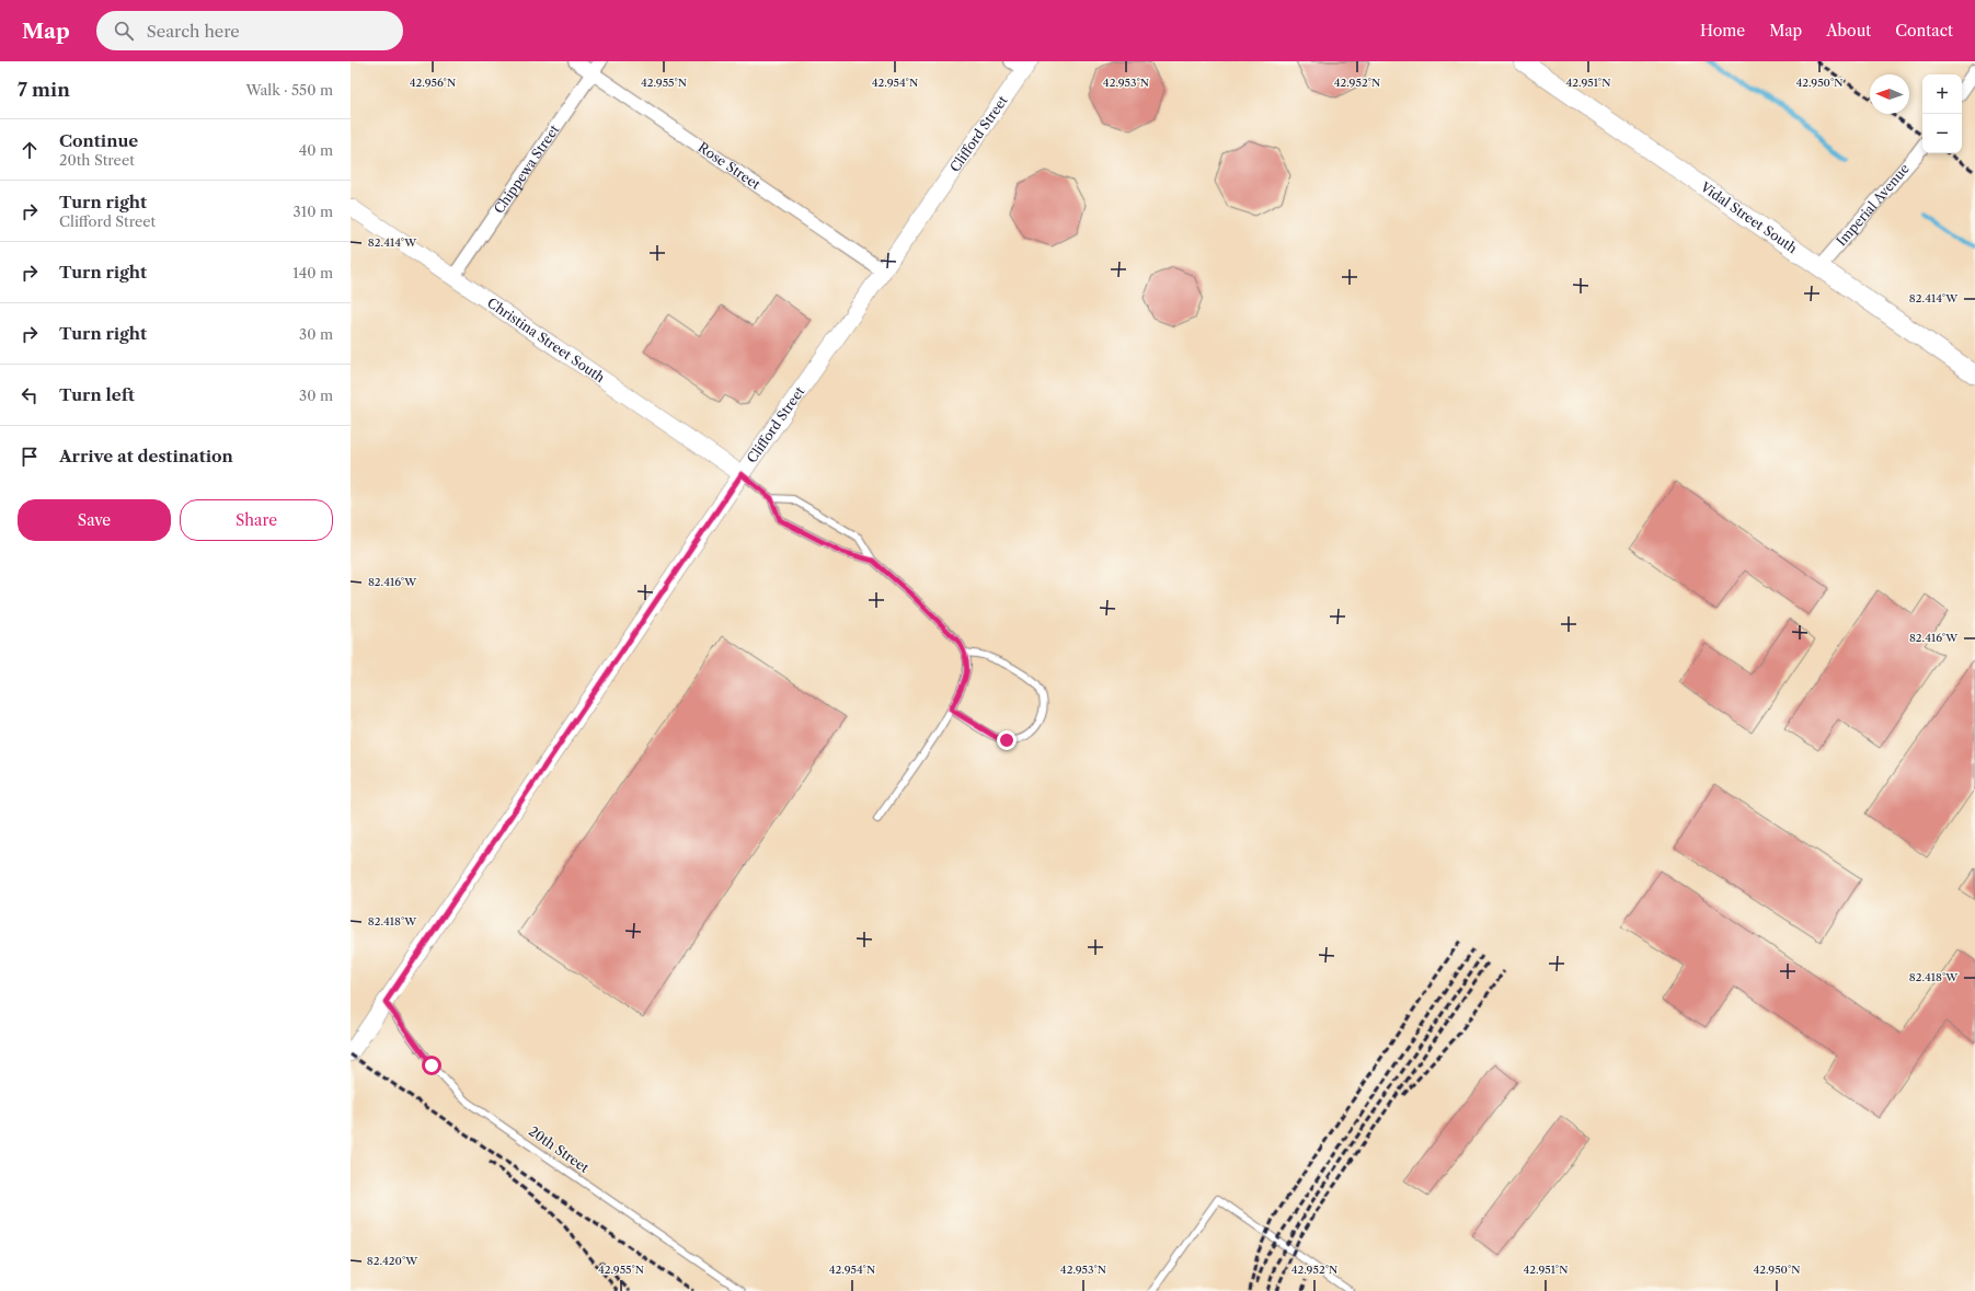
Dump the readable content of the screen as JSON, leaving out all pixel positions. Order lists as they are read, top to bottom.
{
  "streets": {
    "main road": ["Vidal Street South"],
    "street": [
      "Clifford Street",
      "Rose Street",
      "Chippewa Street",
      "Imperial Avenue",
      "Christina Street South"
    ],
    "lane": ["20th Street"]
  },
  "crossings": [
    ["Clifford Street", "Rose Street"],
    ["Clifford Street", "Christina Street South"],
    ["Clifford Street", "20th Street"],
    ["Rose Street", "Chippewa Street"],
    ["Chippewa Street", "Christina Street South"],
    ["Imperial Avenue", "Vidal Street South"]
  ],
  "north": "left",
  "page": {
    "header": "Map",
    "search": "Search here",
    "nav": [
      "Home",
      "Map",
      "About",
      "Contact"
    ],
    "heading": ["7 min", "Walk · 550 m"],
    "map_buttons": ["+", "−"],
    "list": [
      ["Continue", "20th Street", "40 m"],
      ["Turn right", "Clifford Street", "310 m"],
      ["Turn right", "140 m"],
      ["Turn right", "30 m"],
      ["Turn left", "30 m"],
      "Arrive at destination"
    ],
    "buttons": ["Save", "Share"]
  },
  "coordinates": [
    "42.956°N",
    "42.955°N",
    "42.954°N",
    "42.953°N",
    "42.952°N",
    "42.951°N",
    "42.950°N",
    "82.414°W",
    "82.416°W",
    "82.418°W",
    "82.420°W"
  ]
}
